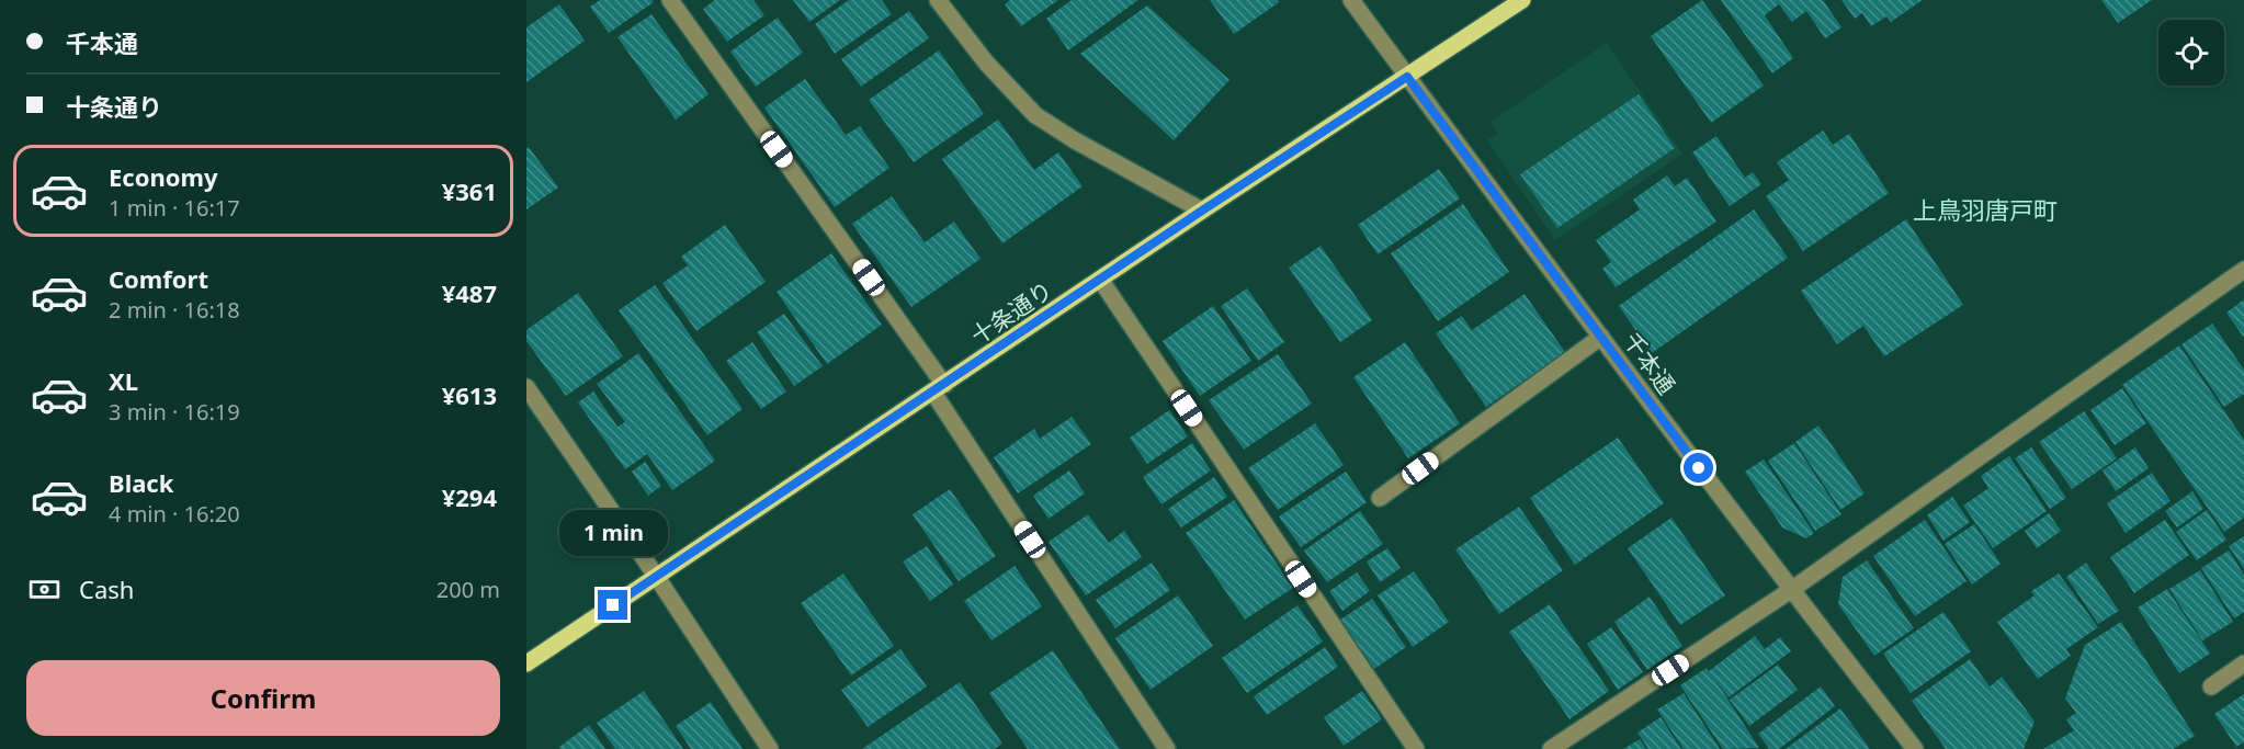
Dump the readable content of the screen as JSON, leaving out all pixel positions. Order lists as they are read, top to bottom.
{
  "streets": {
    "main road": ["十条通り"],
    "street": ["千本通"]
  },
  "crossings": [
    ["十条通り", "千本通"]
  ],
  "districts": ["上鳥羽唐戸町"],
  "page": {
    "banner": ["千本通", "十条通り"],
    "list": [
      {
        "name": "Economy",
        "note": "1 min · 16:17",
        "value": "¥361"
      },
      {
        "name": "Comfort",
        "note": "2 min · 16:18",
        "value": "¥487"
      },
      {
        "name": "XL",
        "note": "3 min · 16:19",
        "value": "¥613"
      },
      {
        "name": "Black",
        "note": "4 min · 16:20",
        "value": "¥294"
      }
    ],
    "bubble": "1 min",
    "pay": ["Cash", "200 m"],
    "buttons": "Confirm"
  }
}
